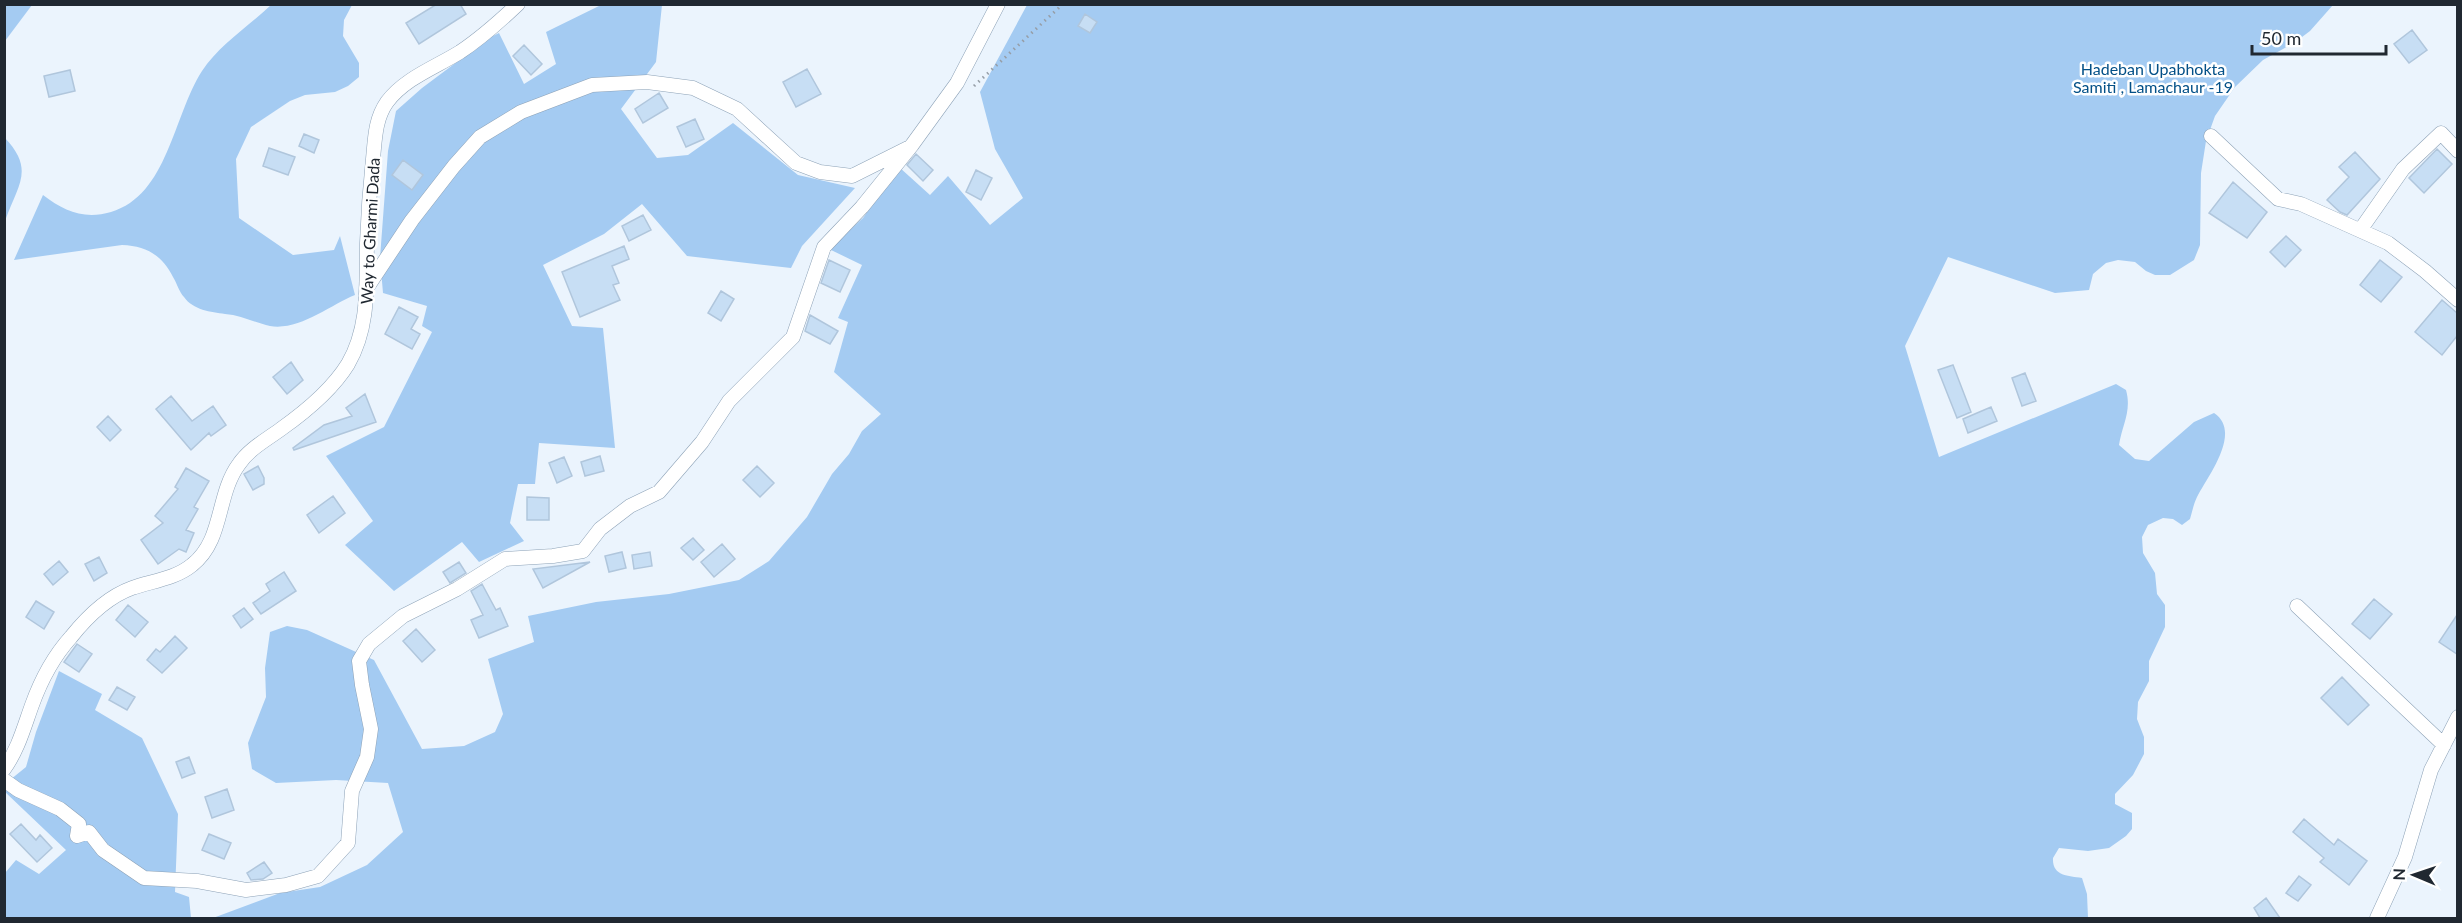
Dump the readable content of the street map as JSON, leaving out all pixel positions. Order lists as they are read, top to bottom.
{
  "streets": {
    "street": ["Way to Gharmi Dada"]
  },
  "parks": ["Hadeban Upabhokta Samiti , Lamachaur -19"],
  "scale_bar": "50 m",
  "north": "left"
}
